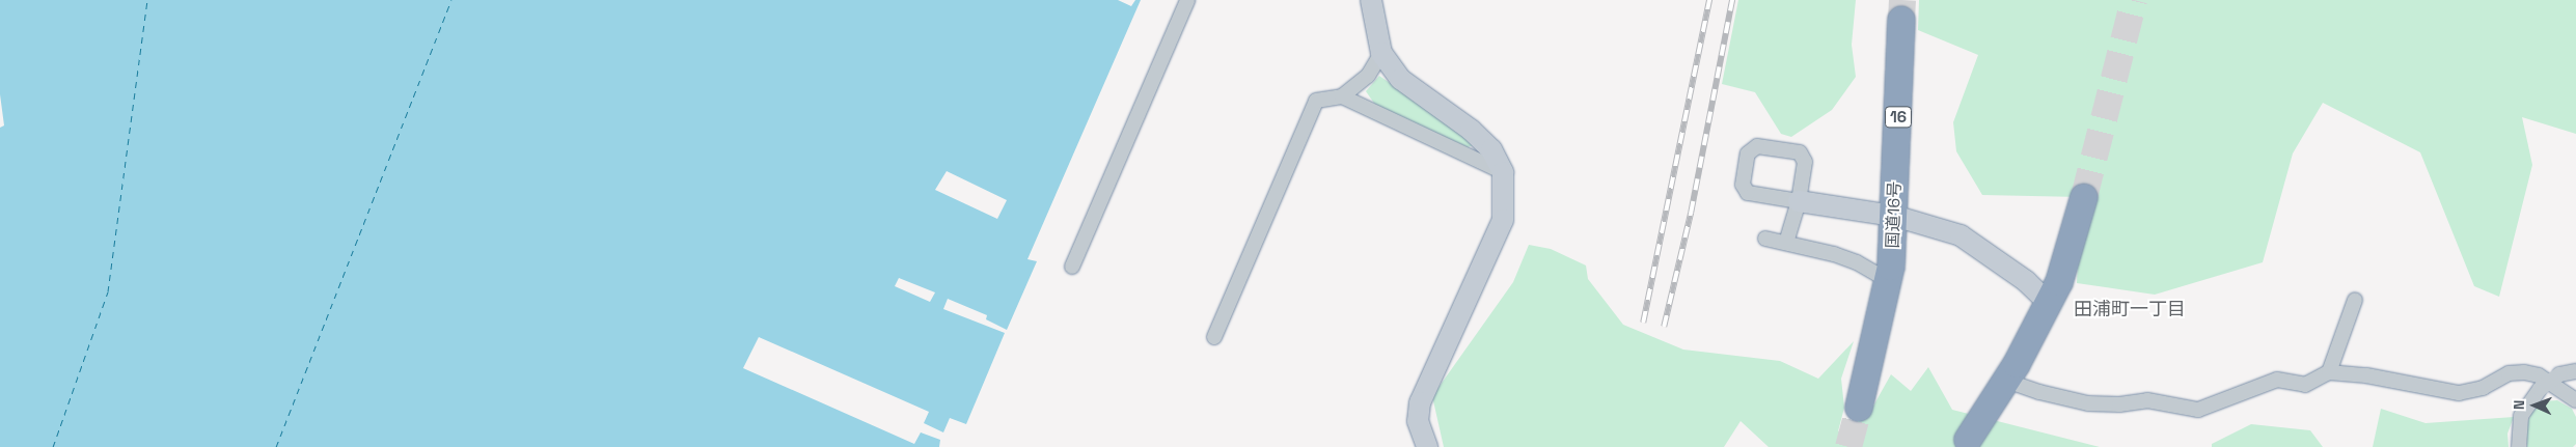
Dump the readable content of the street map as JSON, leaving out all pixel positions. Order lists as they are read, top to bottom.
{
  "streets": {
    "highway": ["16", "国道16号"]
  },
  "districts": ["田浦町一丁目"],
  "north": "left"
}
